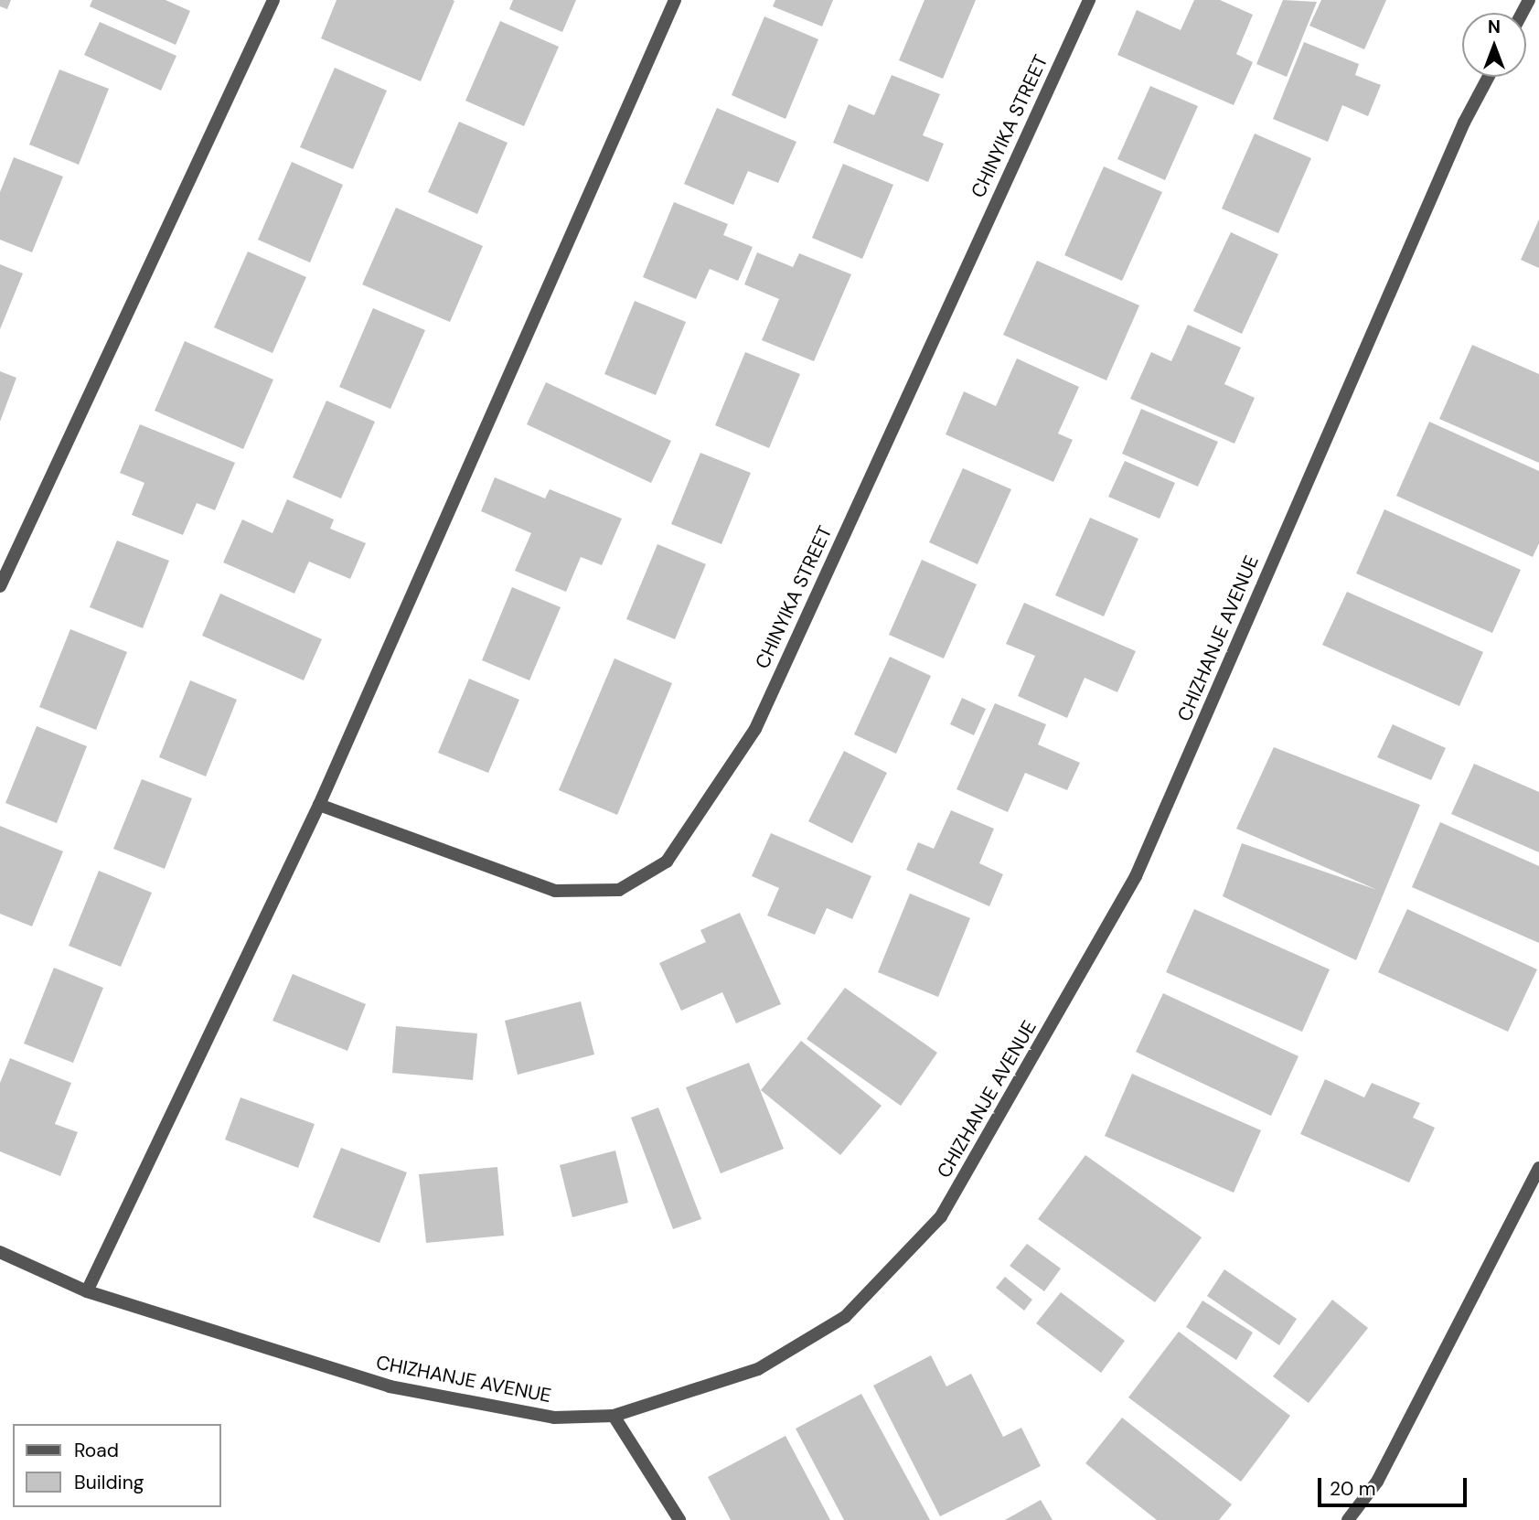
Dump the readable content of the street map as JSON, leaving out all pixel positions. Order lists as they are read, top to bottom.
{
  "streets": {
    "street": ["CHINYIKA STREET", "CHIZHANJE AVENUE"]
  },
  "legend": ["Road", "Building"],
  "scale_bar": "20 m",
  "north": "top"
}
